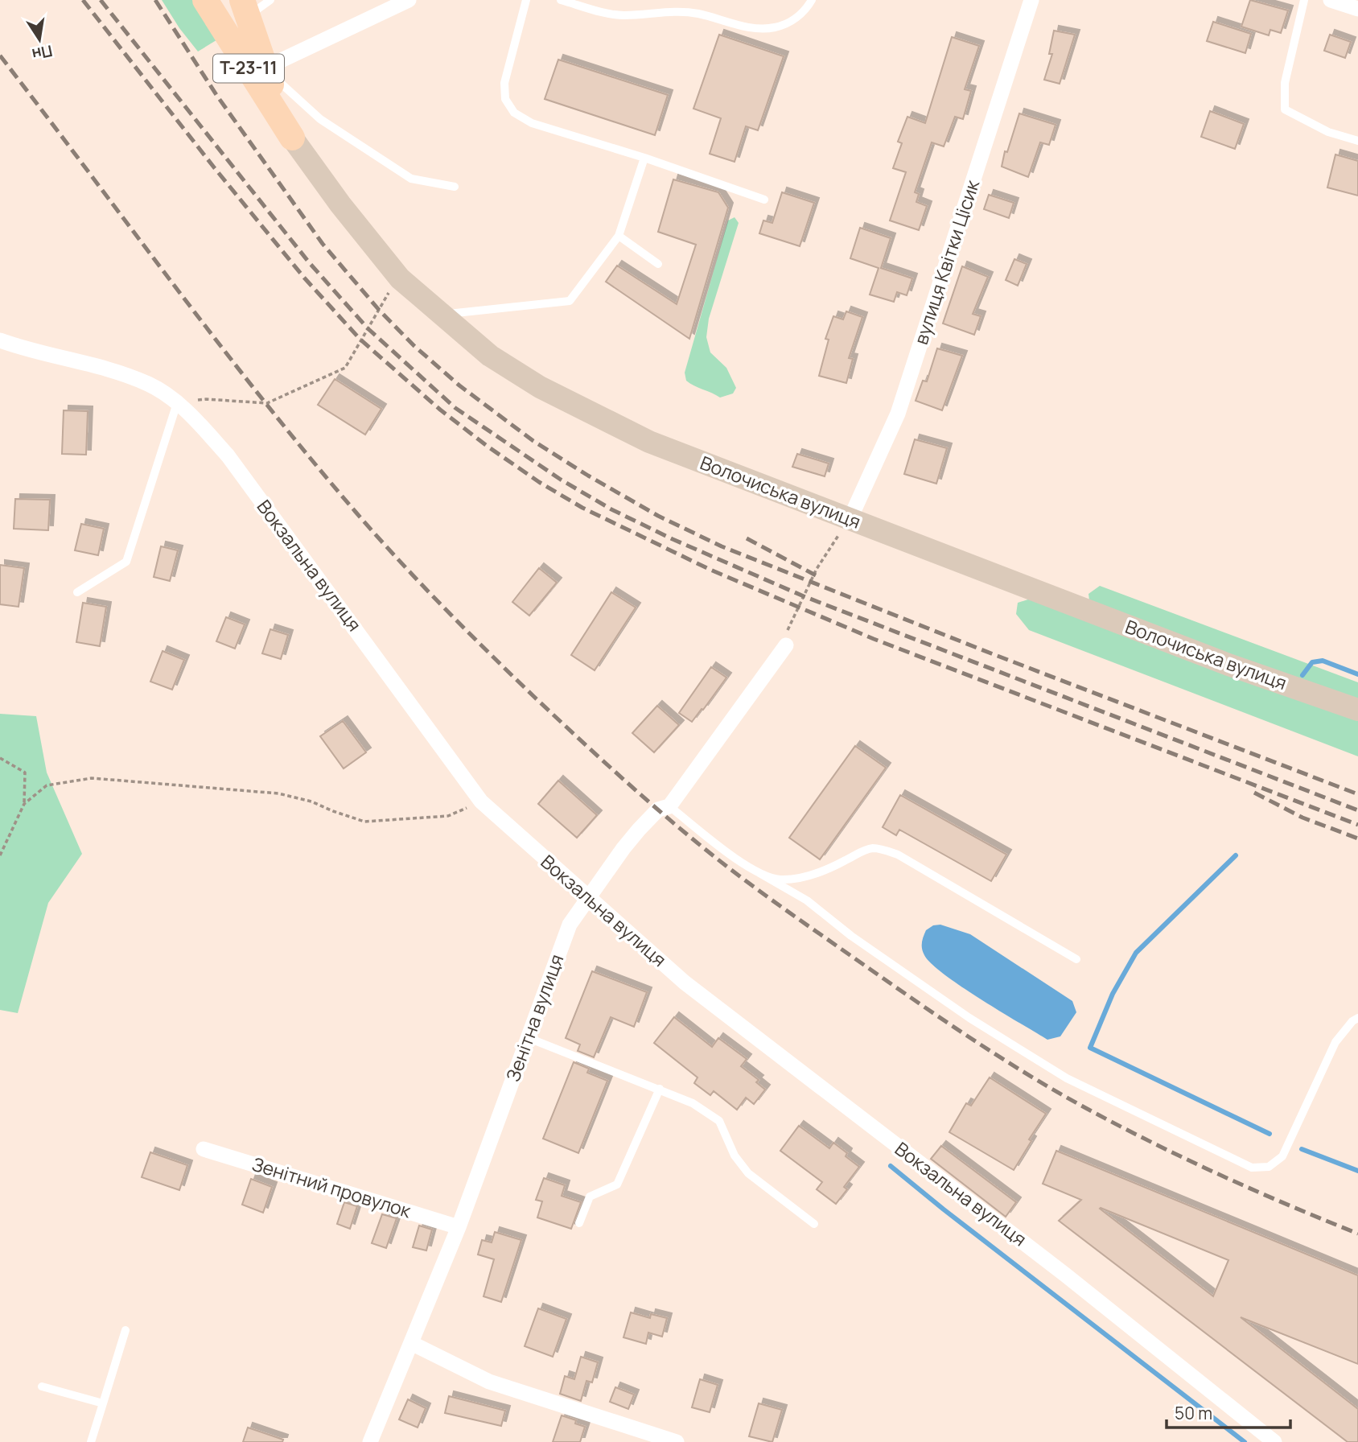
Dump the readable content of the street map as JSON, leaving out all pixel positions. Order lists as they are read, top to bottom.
{
  "streets": {
    "main road": ["Т-23-11", "Волочиська вулиця"],
    "street": [
      "вулиця Квітки Цісик",
      "Вокзальна вулиця",
      "Зенітна вулиця",
      "Зенітний провулок"
    ]
  },
  "crossings": [
    ["Т-23-11", "Волочиська вулиця"],
    ["вулиця Квітки Цісик", "Волочиська вулиця"],
    ["Вокзальна вулиця", "Зенітна вулиця"],
    ["Зенітна вулиця", "Зенітний провулок"]
  ],
  "scale_bar": "50 m",
  "north": "bottom"
}
